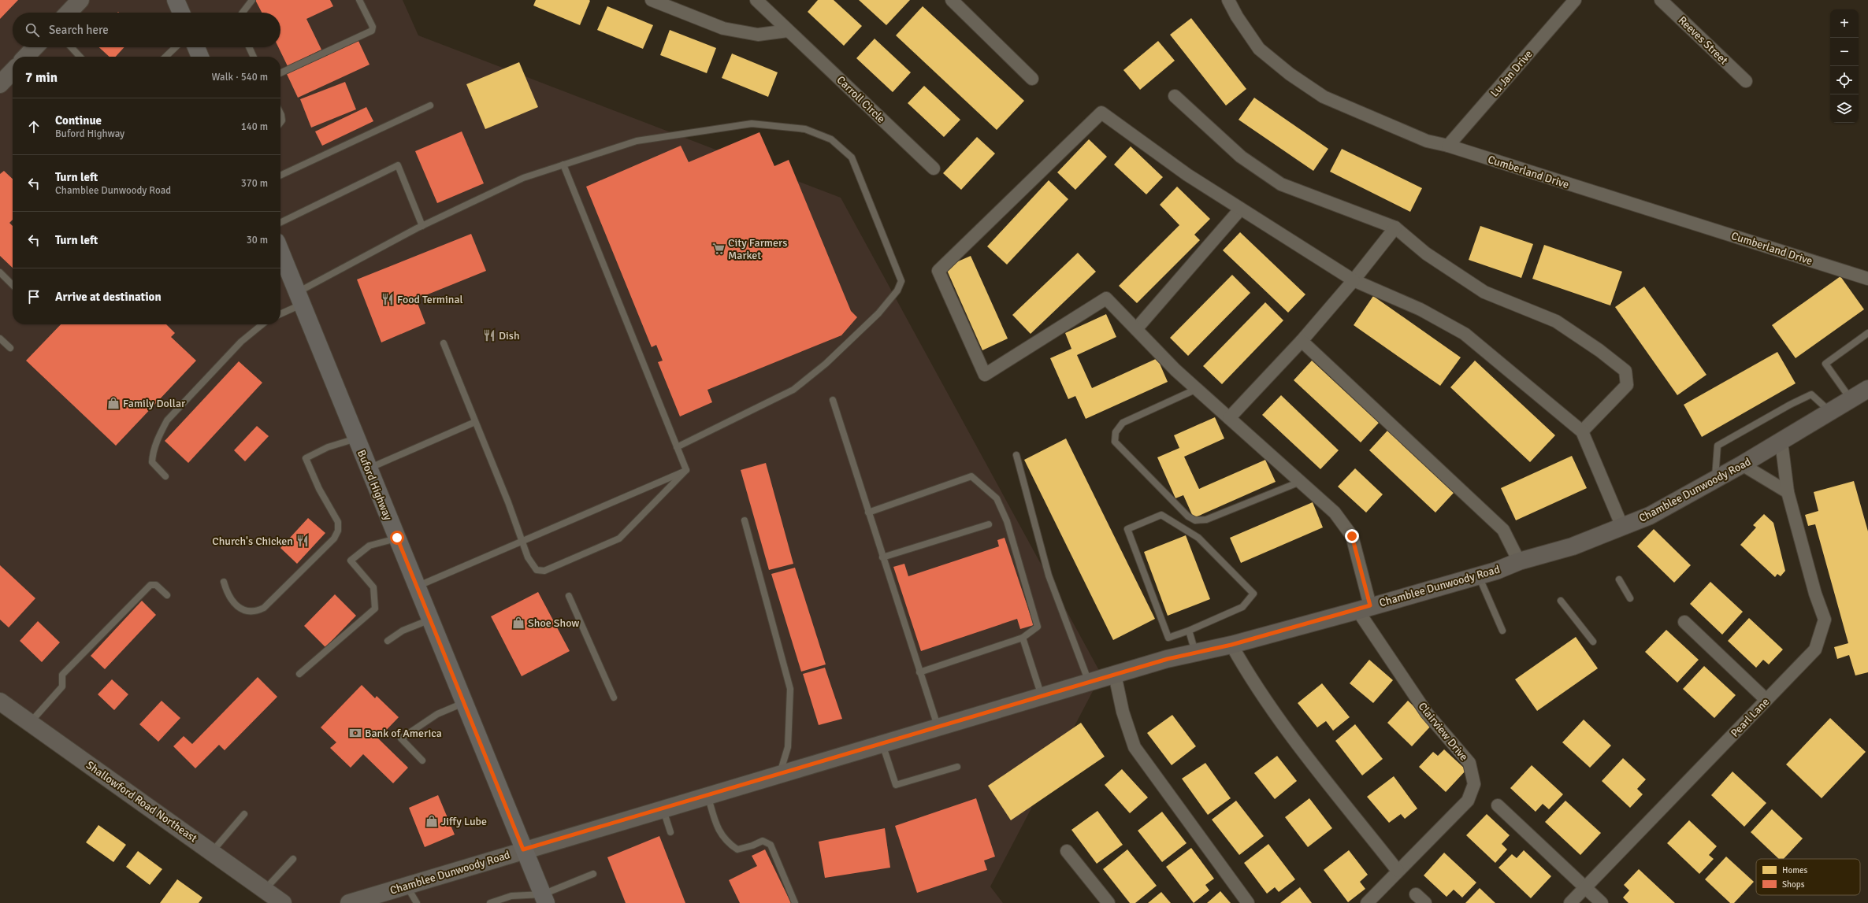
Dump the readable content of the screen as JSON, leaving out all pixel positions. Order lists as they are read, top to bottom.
{
  "streets": {
    "main road": ["Buford Highway"],
    "street": [
      "Reeves Street",
      "Lu Jan Drive",
      "Carroll Circle",
      "Cumberland Drive",
      "Chamblee Dunwoody Road",
      "Pearl Lane",
      "Clairview Drive",
      "Shallowford Road Northeast"
    ]
  },
  "crossings": [
    ["Lu Jan Drive", "Cumberland Drive"],
    ["Buford Highway", "Chamblee Dunwoody Road"],
    ["Chamblee Dunwoody Road", "Pearl Lane"],
    ["Chamblee Dunwoody Road", "Clairview Drive"]
  ],
  "places": {
    "supermarket": ["City Farmers Market"],
    "restaurant": ["Food Terminal", "Dish", "Church's Chicken"],
    "shop": ["Family Dollar", "Shoe Show", "Jiffy Lube"],
    "bank": ["Bank of America"]
  },
  "legend": ["Homes", "Shops"],
  "page": {
    "map_buttons": ["+", "−"],
    "search": "Search here",
    "heading": ["7 min", "Walk · 540 m"],
    "list": [
      ["Continue", "Buford Highway", "140 m"],
      ["Turn left", "Chamblee Dunwoody Road", "370 m"],
      ["Turn left", "30 m"],
      "Arrive at destination"
    ]
  }
}
